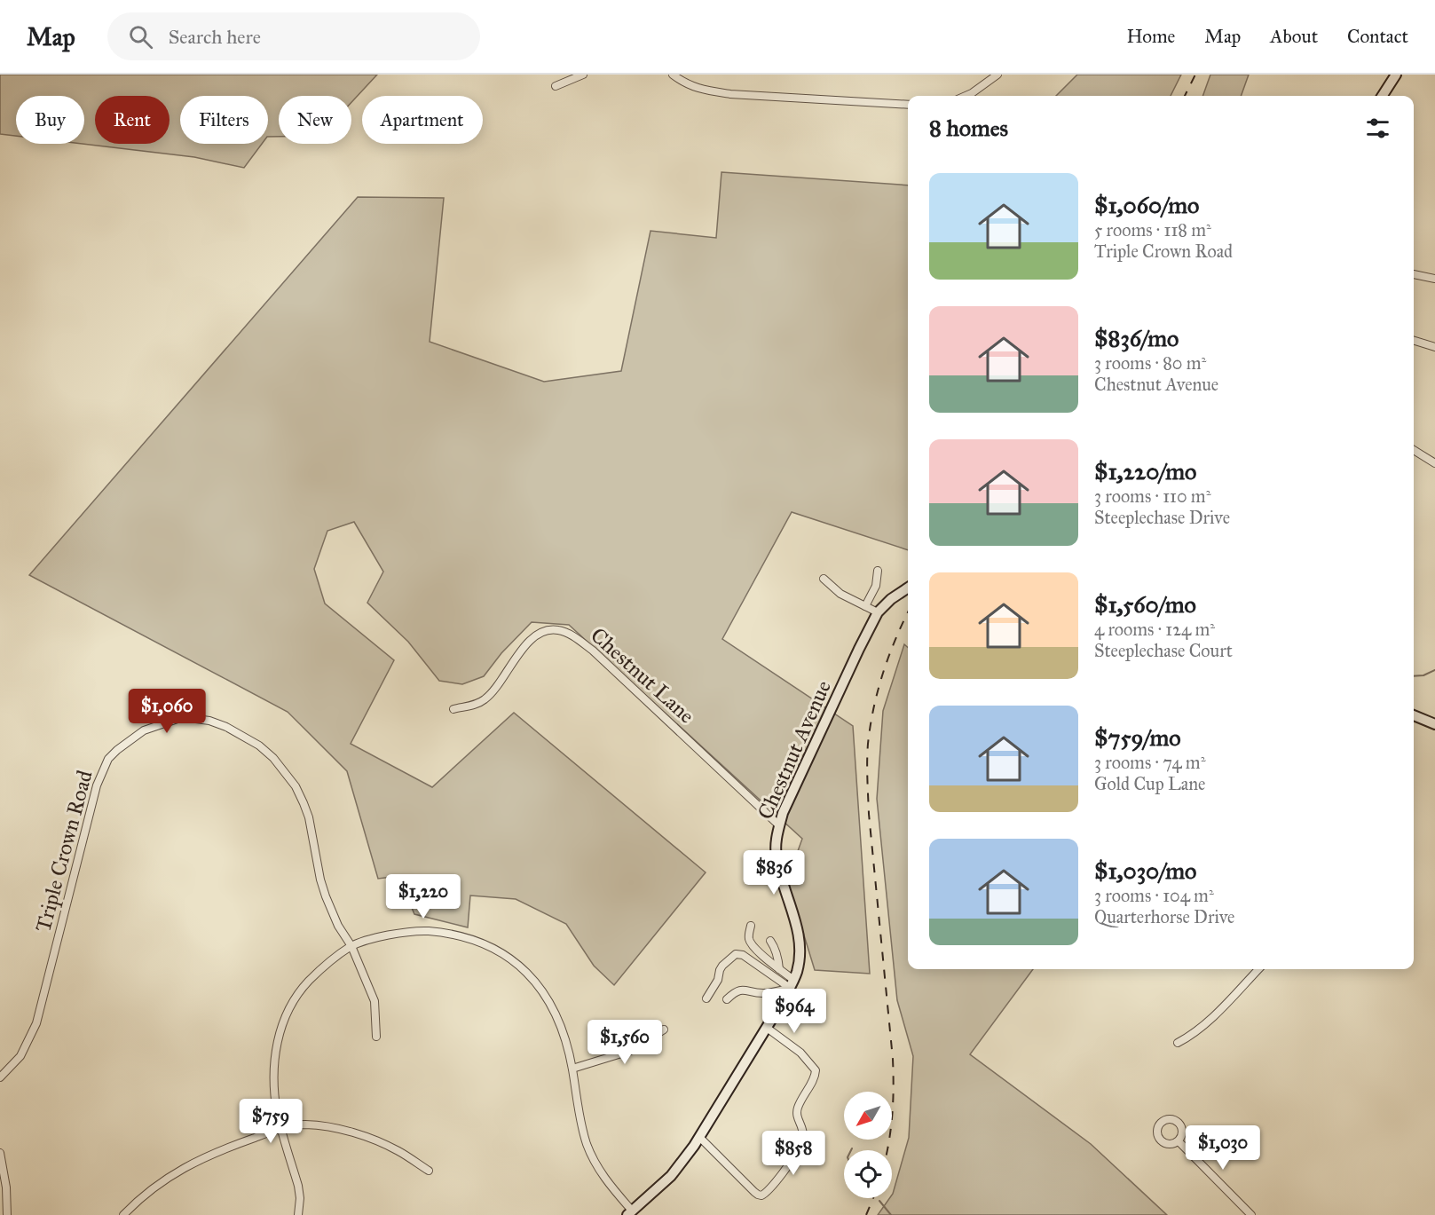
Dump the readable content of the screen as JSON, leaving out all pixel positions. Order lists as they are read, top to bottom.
{
  "streets": {
    "street": ["Chestnut Lane", "Chestnut Avenue", "Triple Crown Road"]
  },
  "crossings": [
    ["Chestnut Lane", "Chestnut Avenue"]
  ],
  "north": "bottom left",
  "page": {
    "header": "Map",
    "search": "Search here",
    "nav": [
      "Home",
      "Map",
      "About",
      "Contact"
    ],
    "chip": [
      "Buy",
      "Rent",
      "Filters",
      "New",
      "Apartment"
    ],
    "heading": "8 homes",
    "list": [
      {
        "name": "$1,060/mo",
        "note": "5 rooms · 118 m² · Triple Crown Road"
      },
      {
        "name": "$836/mo",
        "note": "3 rooms · 80 m² · Chestnut Avenue"
      },
      {
        "name": "$1,220/mo",
        "note": "3 rooms · 110 m² · Steeplechase Drive"
      },
      {
        "name": "$1,560/mo",
        "note": "4 rooms · 124 m² · Steeplechase Court"
      },
      {
        "name": "$759/mo",
        "note": "3 rooms · 74 m² · Gold Cup Lane"
      },
      {
        "name": "$1,030/mo",
        "note": "3 rooms · 104 m² · Quarterhorse Drive"
      }
    ],
    "price": [
      "$1,060",
      "$836",
      "$1,220",
      "$964",
      "$1,560",
      "$759",
      "$1,030",
      "$858"
    ]
  }
}
